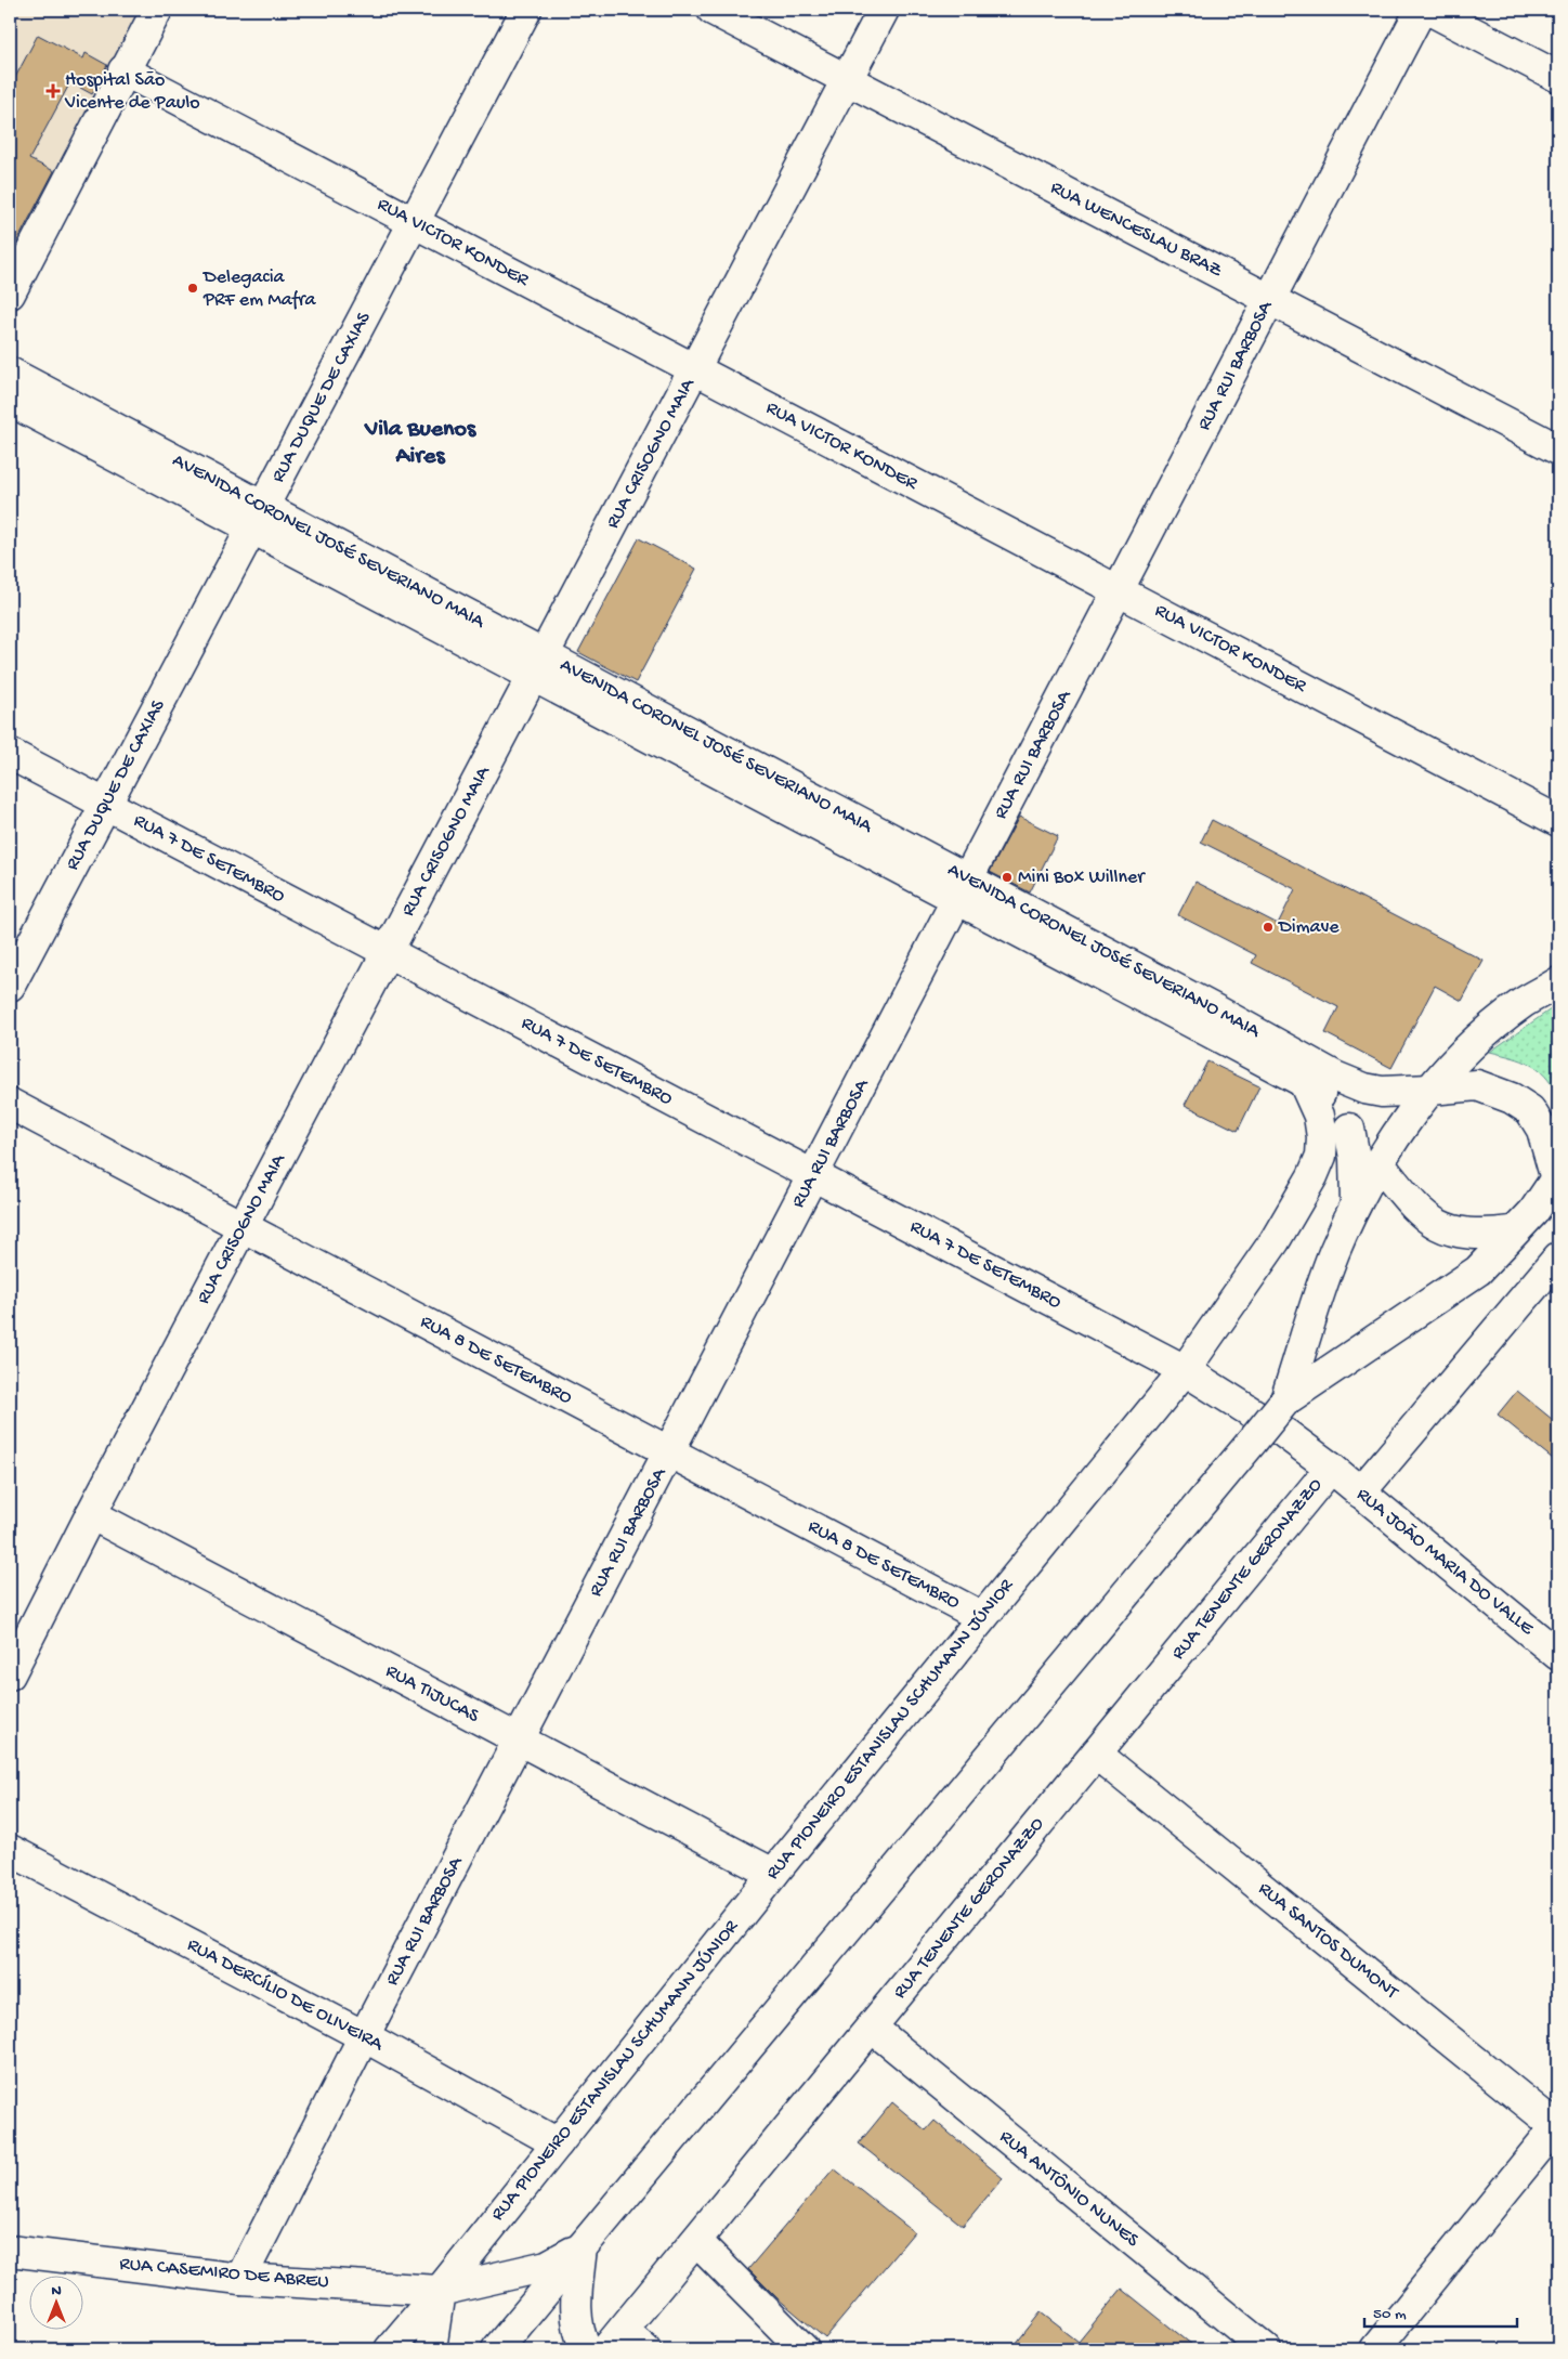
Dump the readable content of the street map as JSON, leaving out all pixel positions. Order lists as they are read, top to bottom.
{
  "streets": {
    "main road": [
      "RUA WENCESLAU BRAZ",
      "RUA VICTOR KONDER",
      "RUA RUI BARBOSA",
      "RUA DUQUE DE CAXIAS",
      "RUA CRISOGNO MAIA",
      "AVENIDA CORONEL JOSÉ SEVERIANO MAIA",
      "RUA 7 DE SETEMBRO",
      "RUA 8 DE SETEMBRO",
      "RUA JOÃO MARIA DO VALLE",
      "RUA TENENTE GERONAZZO",
      "RUA TIJUCAS",
      "RUA PIONEIRO ESTANISLAU SCHUMANN JÚNIOR",
      "RUA SANTOS DUMONT",
      "RUA DERCÍLIO DE OLIVEIRA",
      "RUA ANTÔNIO NUNES",
      "RUA CASEMIRO DE ABREU"
    ]
  },
  "crossings": [
    ["RUA WENCESLAU BRAZ", "RUA RUI BARBOSA"],
    ["RUA WENCESLAU BRAZ", "RUA CRISOGNO MAIA"],
    ["RUA VICTOR KONDER", "RUA RUI BARBOSA"],
    ["RUA VICTOR KONDER", "RUA DUQUE DE CAXIAS"],
    ["RUA VICTOR KONDER", "RUA CRISOGNO MAIA"],
    ["RUA RUI BARBOSA", "AVENIDA CORONEL JOSÉ SEVERIANO MAIA"],
    ["RUA RUI BARBOSA", "RUA 7 DE SETEMBRO"],
    ["RUA RUI BARBOSA", "RUA 8 DE SETEMBRO"],
    ["RUA RUI BARBOSA", "RUA TIJUCAS"],
    ["RUA RUI BARBOSA", "RUA DERCÍLIO DE OLIVEIRA"],
    ["RUA RUI BARBOSA", "RUA CASEMIRO DE ABREU"],
    ["RUA DUQUE DE CAXIAS", "AVENIDA CORONEL JOSÉ SEVERIANO MAIA"],
    ["RUA DUQUE DE CAXIAS", "RUA 7 DE SETEMBRO"],
    ["RUA CRISOGNO MAIA", "AVENIDA CORONEL JOSÉ SEVERIANO MAIA"],
    ["RUA CRISOGNO MAIA", "RUA 7 DE SETEMBRO"],
    ["RUA CRISOGNO MAIA", "RUA 8 DE SETEMBRO"],
    ["RUA CRISOGNO MAIA", "RUA TIJUCAS"],
    ["AVENIDA CORONEL JOSÉ SEVERIANO MAIA", "RUA PIONEIRO ESTANISLAU SCHUMANN JÚNIOR"],
    ["RUA 7 DE SETEMBRO", "RUA JOÃO MARIA DO VALLE"],
    ["RUA 7 DE SETEMBRO", "RUA TENENTE GERONAZZO"],
    ["RUA 7 DE SETEMBRO", "RUA PIONEIRO ESTANISLAU SCHUMANN JÚNIOR"],
    ["RUA 8 DE SETEMBRO", "RUA PIONEIRO ESTANISLAU SCHUMANN JÚNIOR"],
    ["RUA JOÃO MARIA DO VALLE", "RUA TENENTE GERONAZZO"],
    ["RUA TENENTE GERONAZZO", "RUA SANTOS DUMONT"],
    ["RUA TENENTE GERONAZZO", "RUA ANTÔNIO NUNES"],
    ["RUA TIJUCAS", "RUA PIONEIRO ESTANISLAU SCHUMANN JÚNIOR"],
    ["RUA PIONEIRO ESTANISLAU SCHUMANN JÚNIOR", "RUA DERCÍLIO DE OLIVEIRA"],
    ["RUA PIONEIRO ESTANISLAU SCHUMANN JÚNIOR", "RUA CASEMIRO DE ABREU"]
  ],
  "districts": ["Vila Buenos Aires"],
  "places": {
    "health": ["Hospital São Vicente de Paulo"],
    "other": ["Delegacia PRF em Mafra", "Mini Box Willner", "Dimave"]
  },
  "scale_bar": "50 m",
  "north": "top"
}
